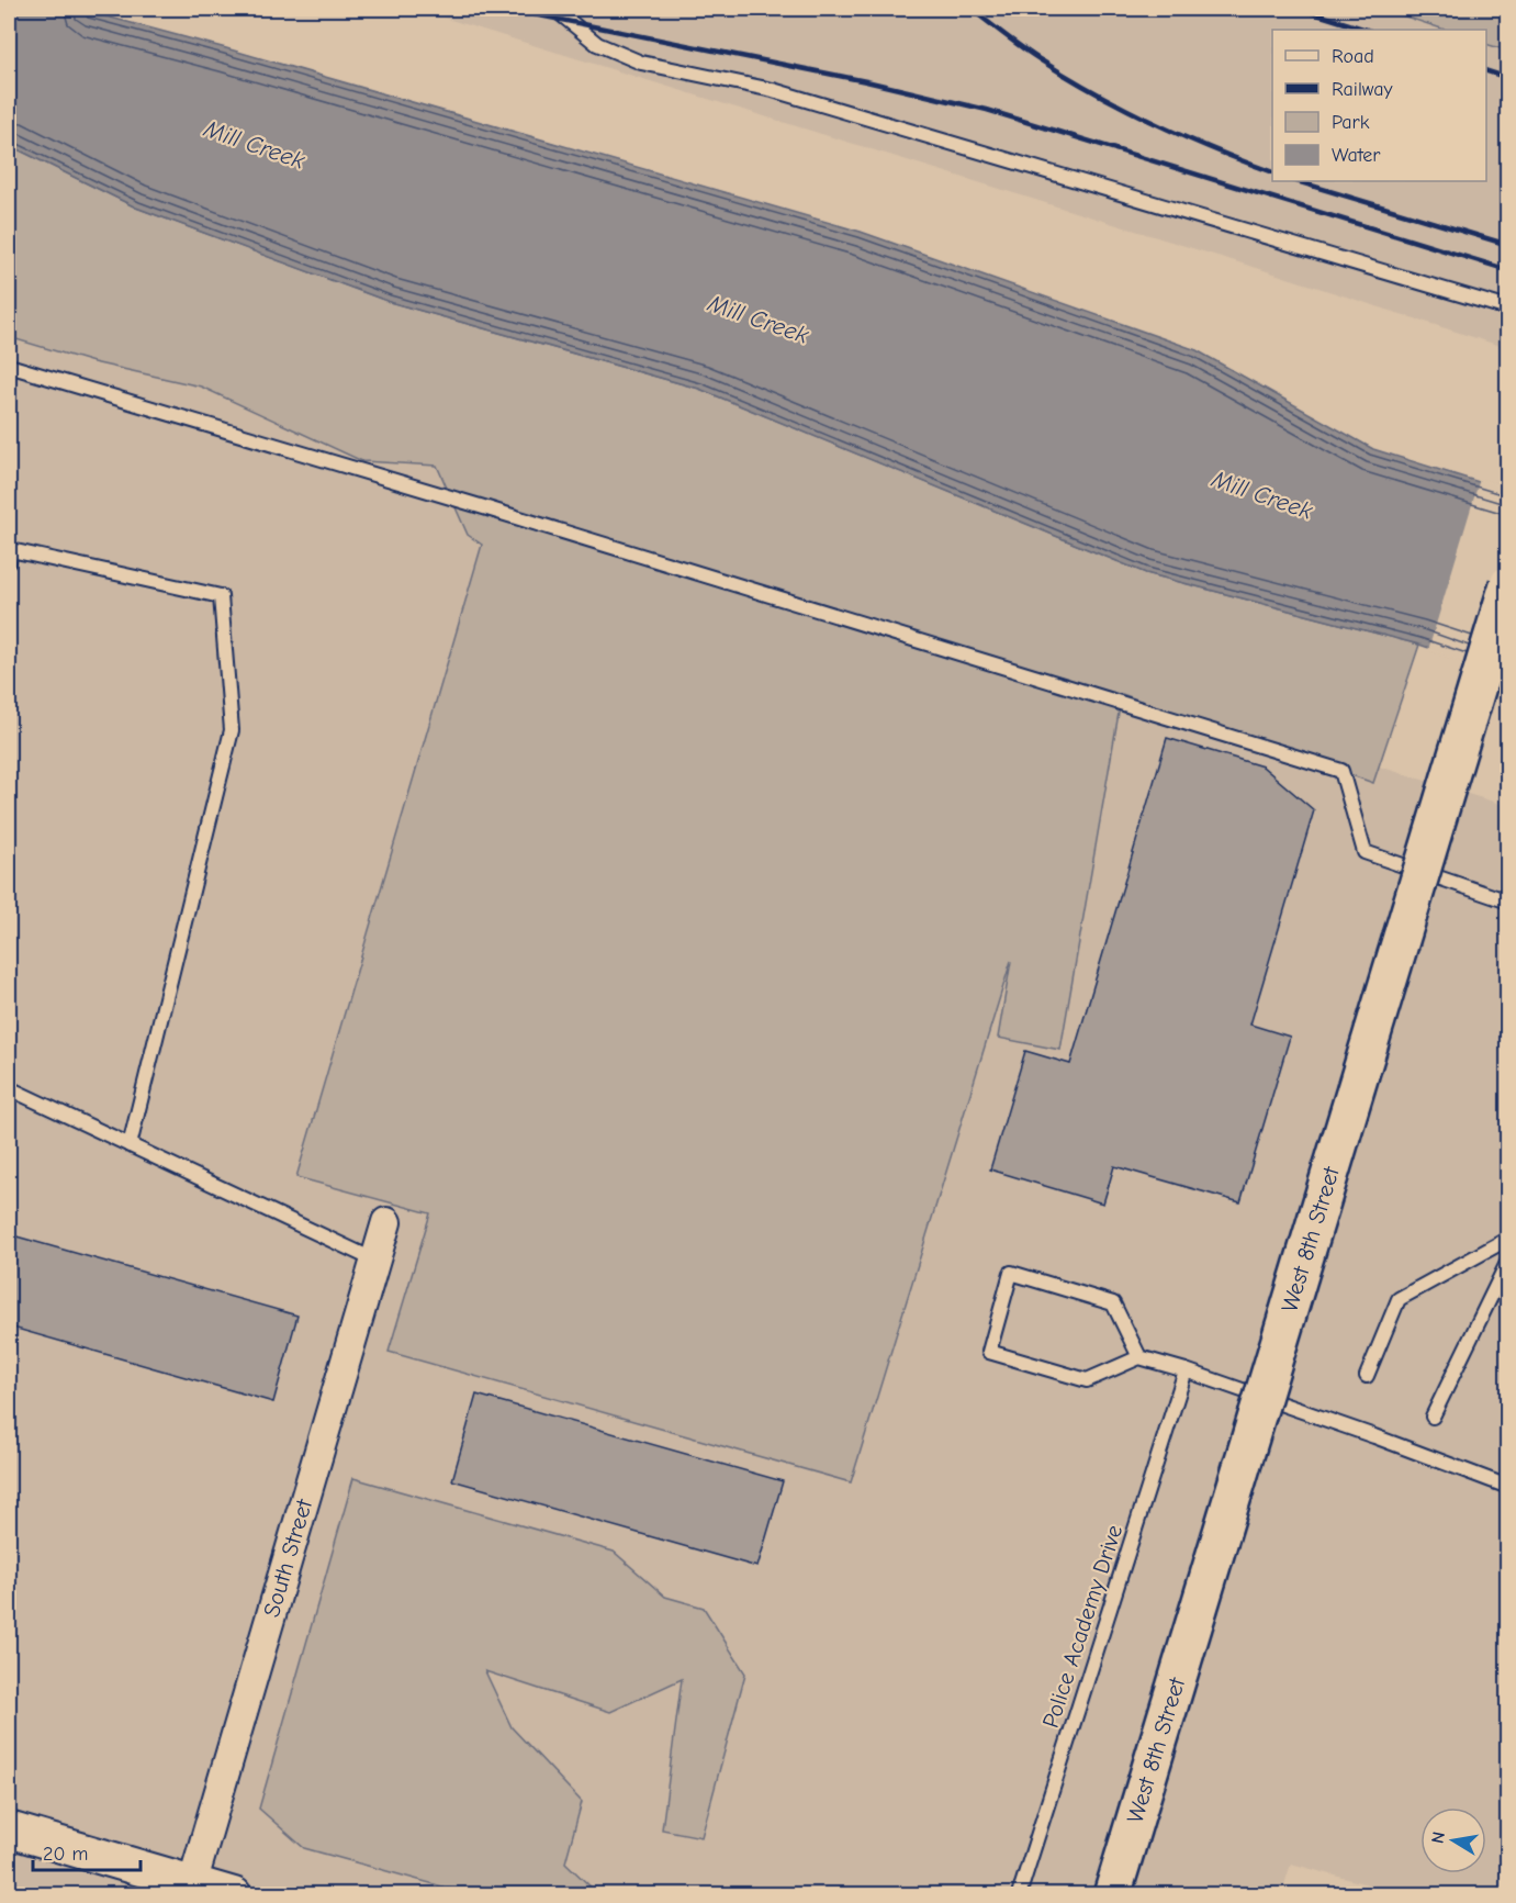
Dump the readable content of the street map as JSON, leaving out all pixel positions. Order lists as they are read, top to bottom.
{
  "streets": {
    "main road": ["West 8th Street"],
    "street": ["South Street"],
    "lane": ["Police Academy Drive"]
  },
  "water": ["Mill Creek"],
  "legend": [
    "Road",
    "Railway",
    "Park",
    "Water"
  ],
  "scale_bar": "20 m",
  "north": "left"
}
